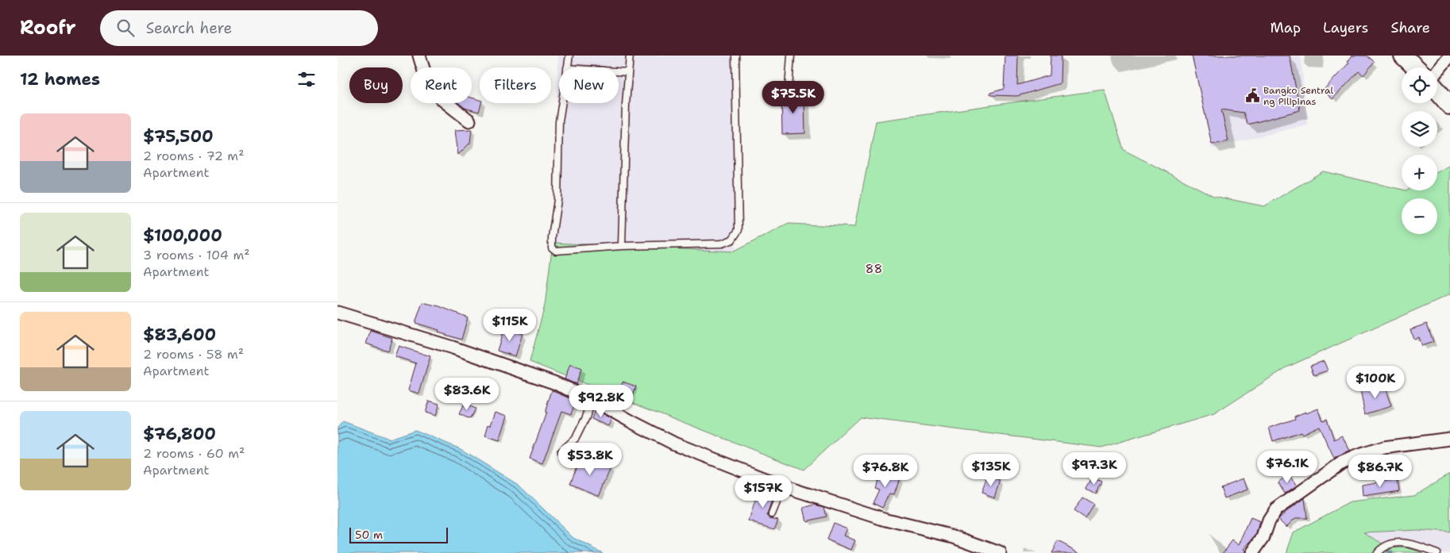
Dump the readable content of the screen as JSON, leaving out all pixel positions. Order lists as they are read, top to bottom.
{
  "districts": ["88"],
  "places": {
    "public building": ["Bangko Sentral ng Pilipinas"]
  },
  "scale_bar": "50 m",
  "page": {
    "header": "Roofr",
    "search": "Search here",
    "nav": ["Map", "Layers", "Share"],
    "heading": "12 homes",
    "map_buttons": ["+", "−"],
    "chip": [
      "Buy",
      "Rent",
      "Filters",
      "New"
    ],
    "price": [
      "$75.5K",
      "$115K",
      "$100K",
      "$83.6K",
      "$92.8K",
      "$53.8K",
      "$76.1K",
      "$97.3K",
      "$135K",
      "$76.8K",
      "$86.7K",
      "$157K"
    ],
    "list": [
      {
        "name": "$75,500",
        "note": "2 rooms · 72 m² · Apartment"
      },
      {
        "name": "$100,000",
        "note": "3 rooms · 104 m² · Apartment"
      },
      {
        "name": "$83,600",
        "note": "2 rooms · 58 m² · Apartment"
      },
      {
        "name": "$76,800",
        "note": "2 rooms · 60 m² · Apartment"
      }
    ],
    "scale": "50 m"
  }
}
